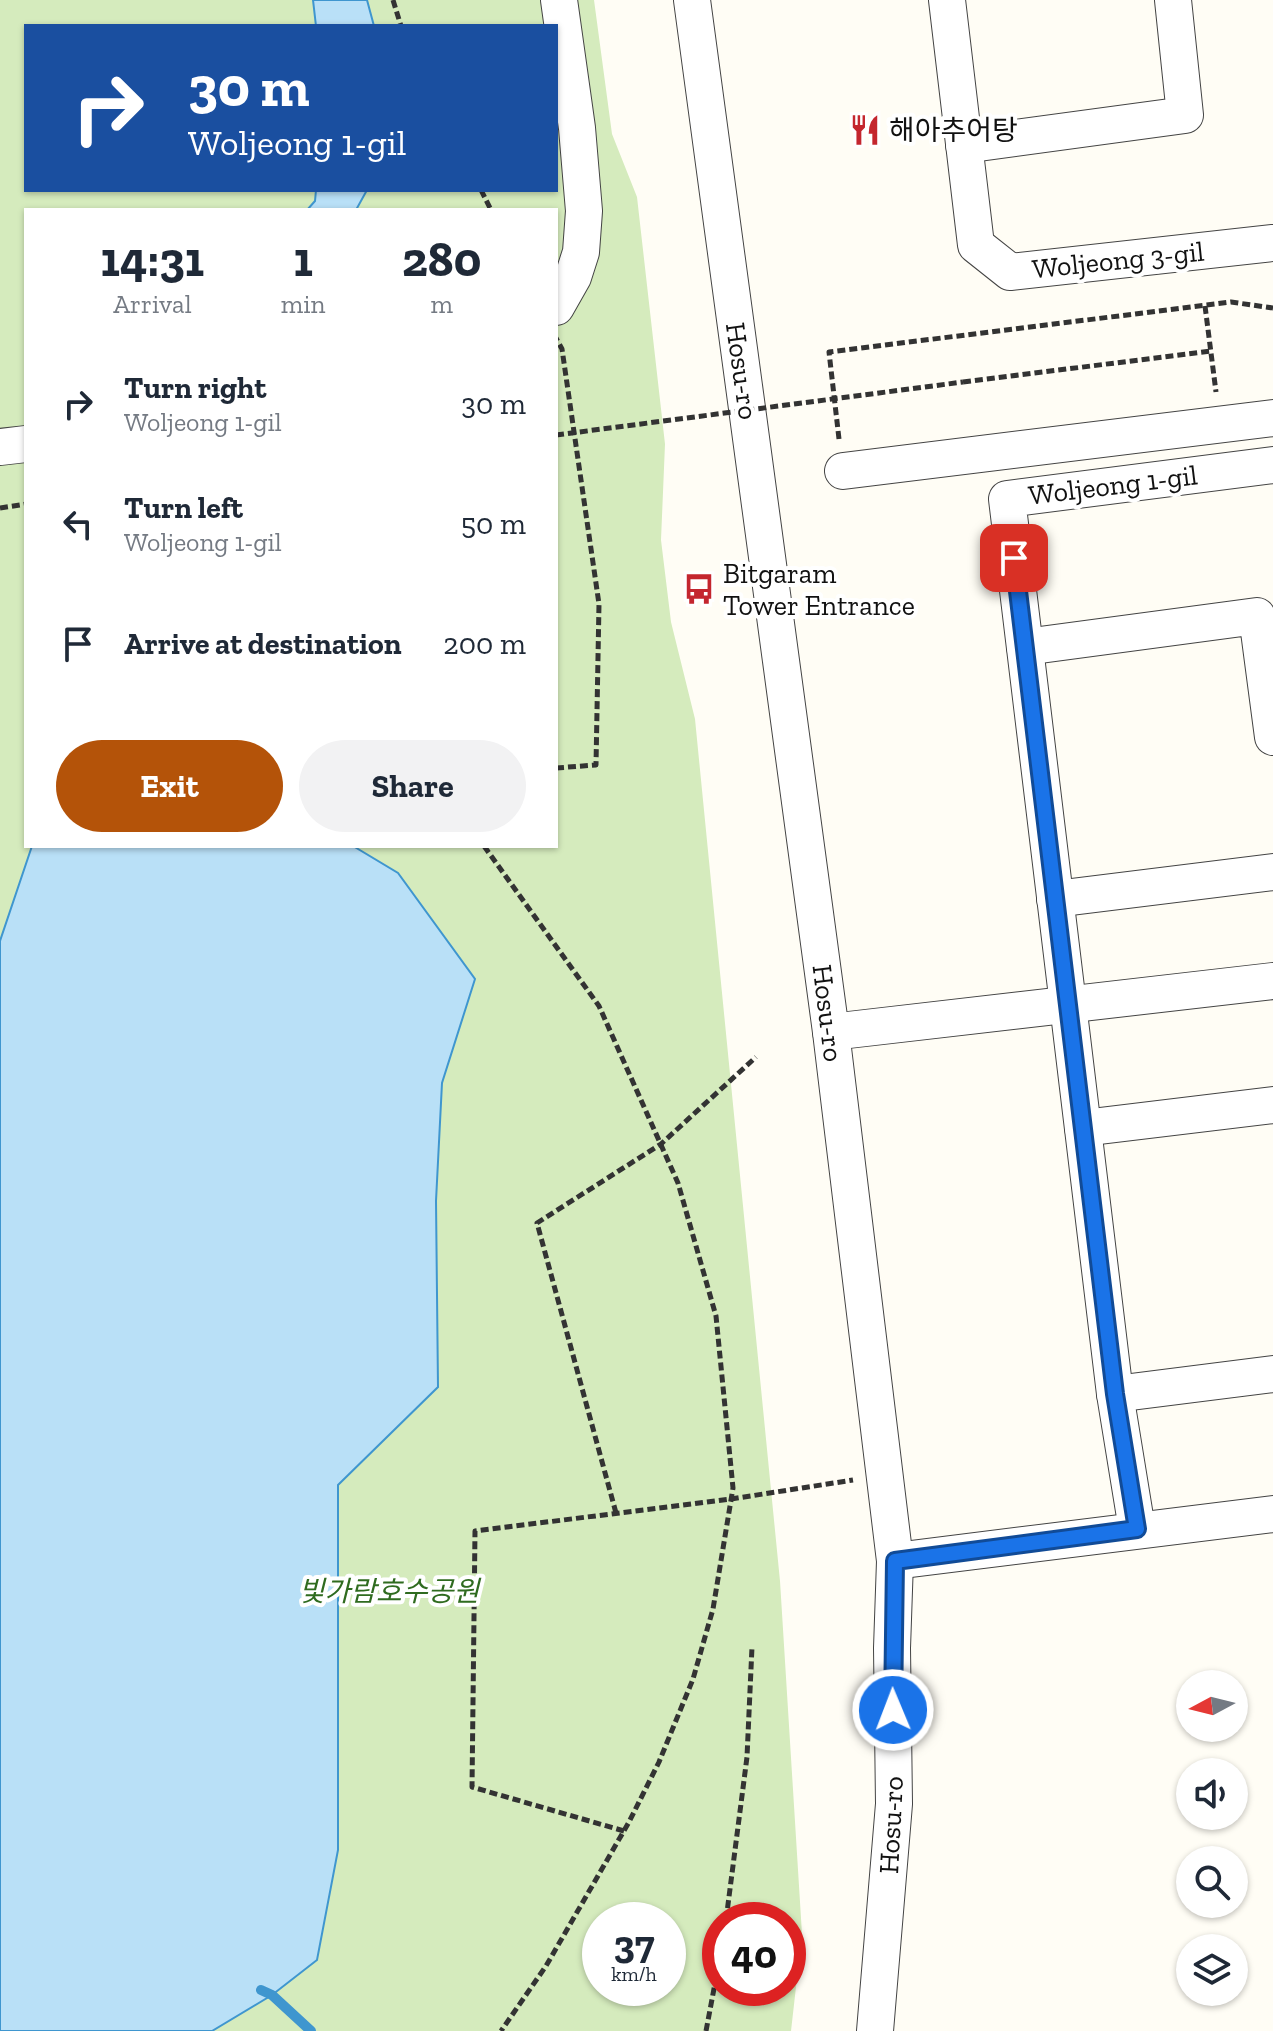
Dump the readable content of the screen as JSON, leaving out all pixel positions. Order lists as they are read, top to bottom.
{
  "streets": {
    "street": ["Woljeong 3-gil", "Hosu-ro", "Woljeong 1-gil"]
  },
  "parks": ["빛가람호수공원"],
  "places": {
    "restaurant": ["해아추어탕"],
    "bus stop": ["Bitgaram Tower Entrance"]
  },
  "north": "left",
  "page": {
    "turn": ["30 m", "Woljeong 1-gil"],
    "eta": [
      "14:31",
      "Arrival",
      "1",
      "min",
      "280",
      "m"
    ],
    "list": [
      {
        "name": "Turn right",
        "note": "Woljeong 1-gil",
        "value": "30 m"
      },
      {
        "name": "Turn left",
        "note": "Woljeong 1-gil",
        "value": "50 m"
      },
      {
        "name": "Arrive at destination",
        "value": "200 m"
      }
    ],
    "buttons": ["Exit", "Share"],
    "speed": "37 km/h",
    "limit": "40"
  }
}
